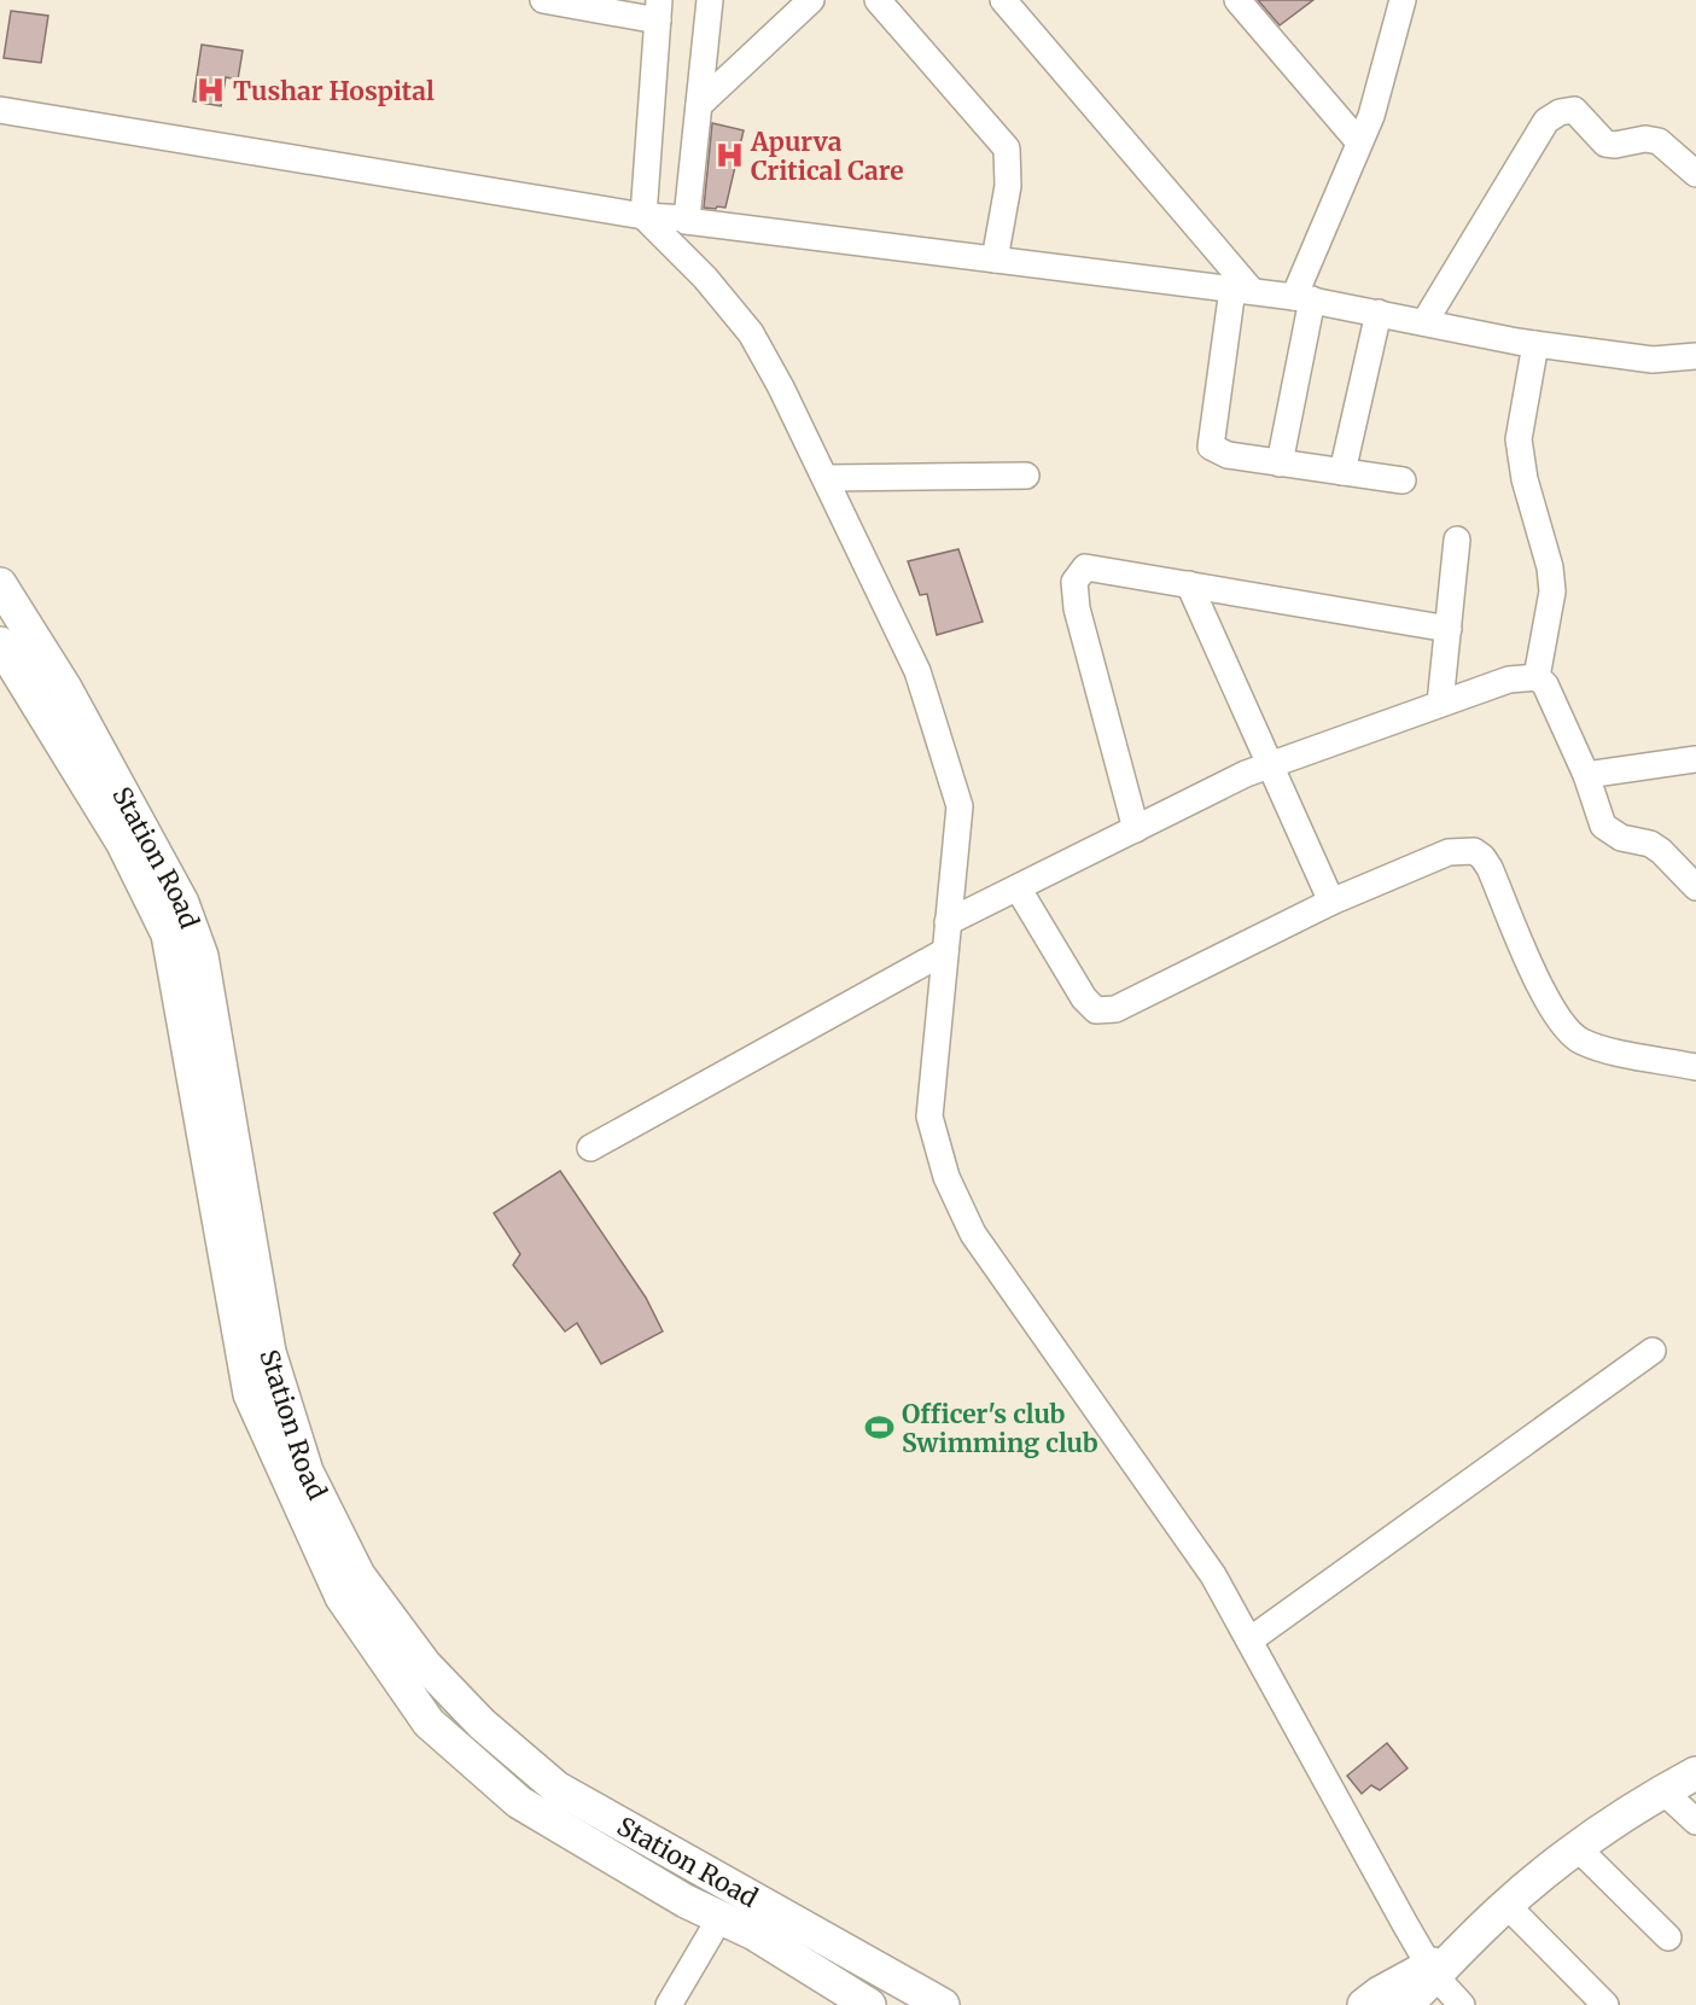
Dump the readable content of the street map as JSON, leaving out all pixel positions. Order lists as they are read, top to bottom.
{
  "streets": {
    "main road": ["Station Road"]
  },
  "places": {
    "hospital": ["Tushar Hospital", "Apurva Critical Care"],
    "sports": ["Officer's club Swimming club"]
  }
}
